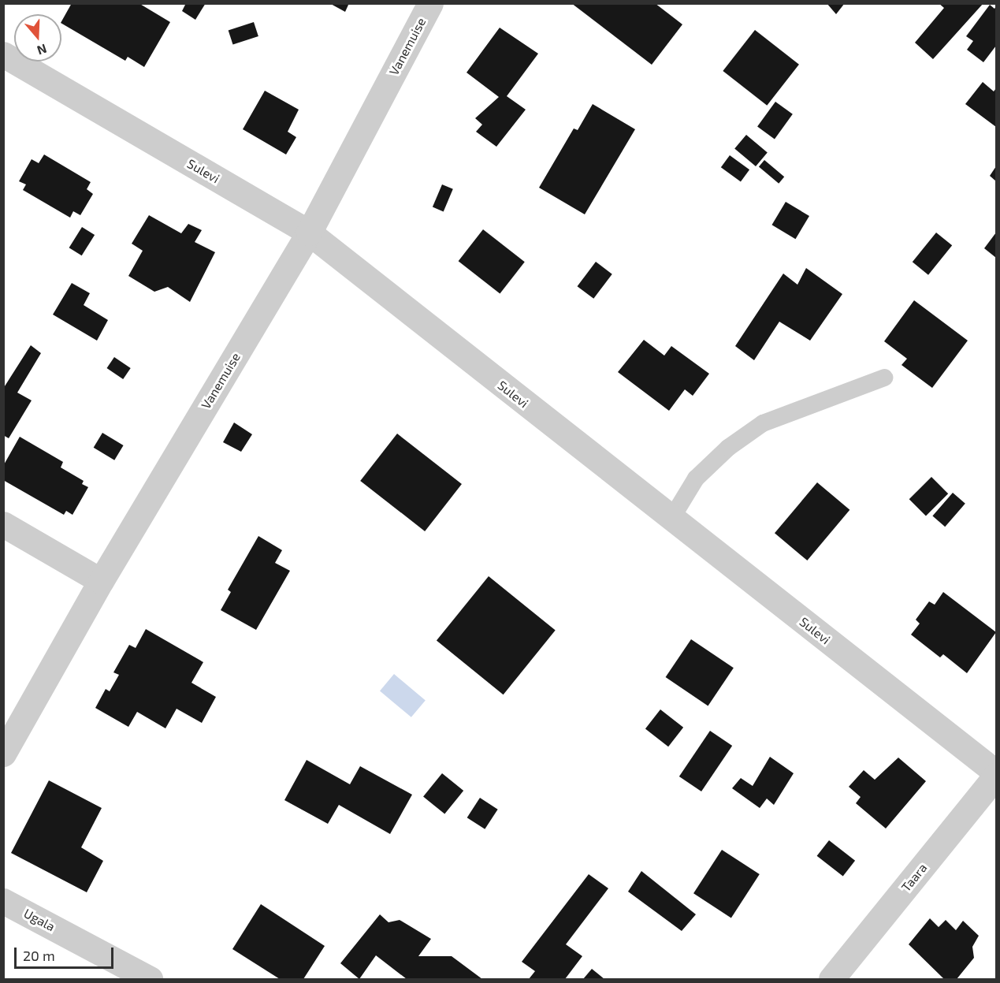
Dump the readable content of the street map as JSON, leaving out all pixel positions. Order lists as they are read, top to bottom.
{
  "streets": {
    "street": [
      "Vanemuise",
      "Sulevi",
      "Taara",
      "Ugala"
    ]
  },
  "crossings": [
    ["Vanemuise", "Sulevi"],
    ["Sulevi", "Taara"]
  ],
  "scale_bar": "20 m",
  "north": "bottom"
}
